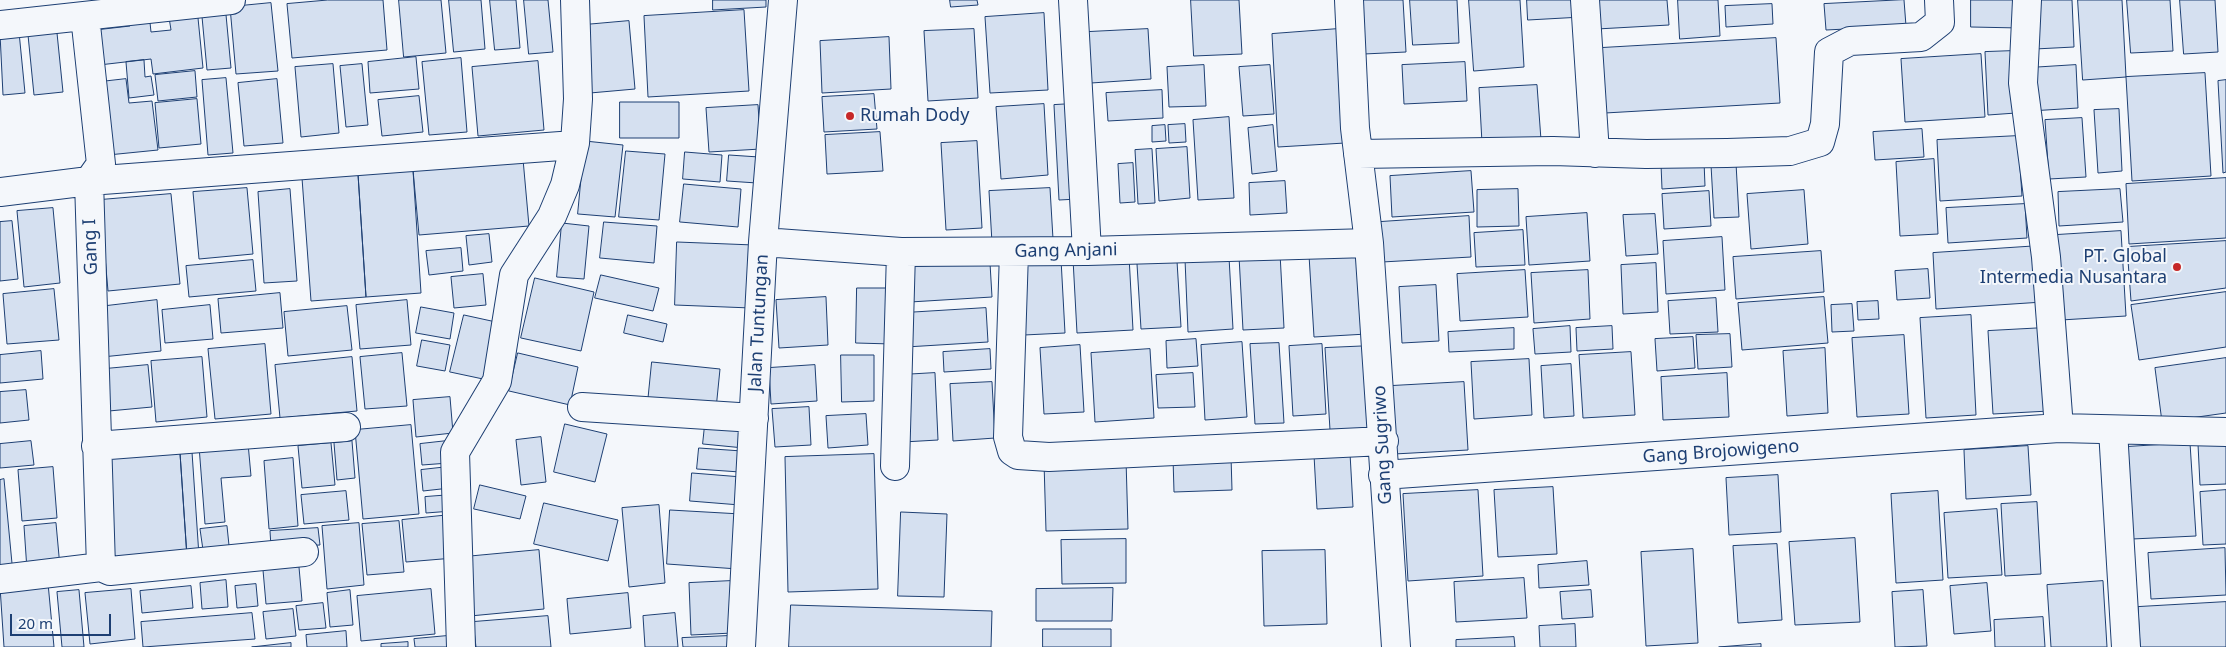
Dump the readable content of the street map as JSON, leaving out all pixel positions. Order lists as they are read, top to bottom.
{
  "streets": {
    "street": [
      "Gang I",
      "Gang Anjani",
      "Jalan Tuntungan",
      "Gang Sugriwo",
      "Gang Brojowigeno"
    ]
  },
  "crossings": [
    ["Gang Anjani", "Jalan Tuntungan"],
    ["Gang Anjani", "Gang Sugriwo"],
    ["Gang Sugriwo", "Gang Brojowigeno"]
  ],
  "places": ["Rumah Dody", "PT. Global Intermedia Nusantara"],
  "scale_bar": "20 m"
}
